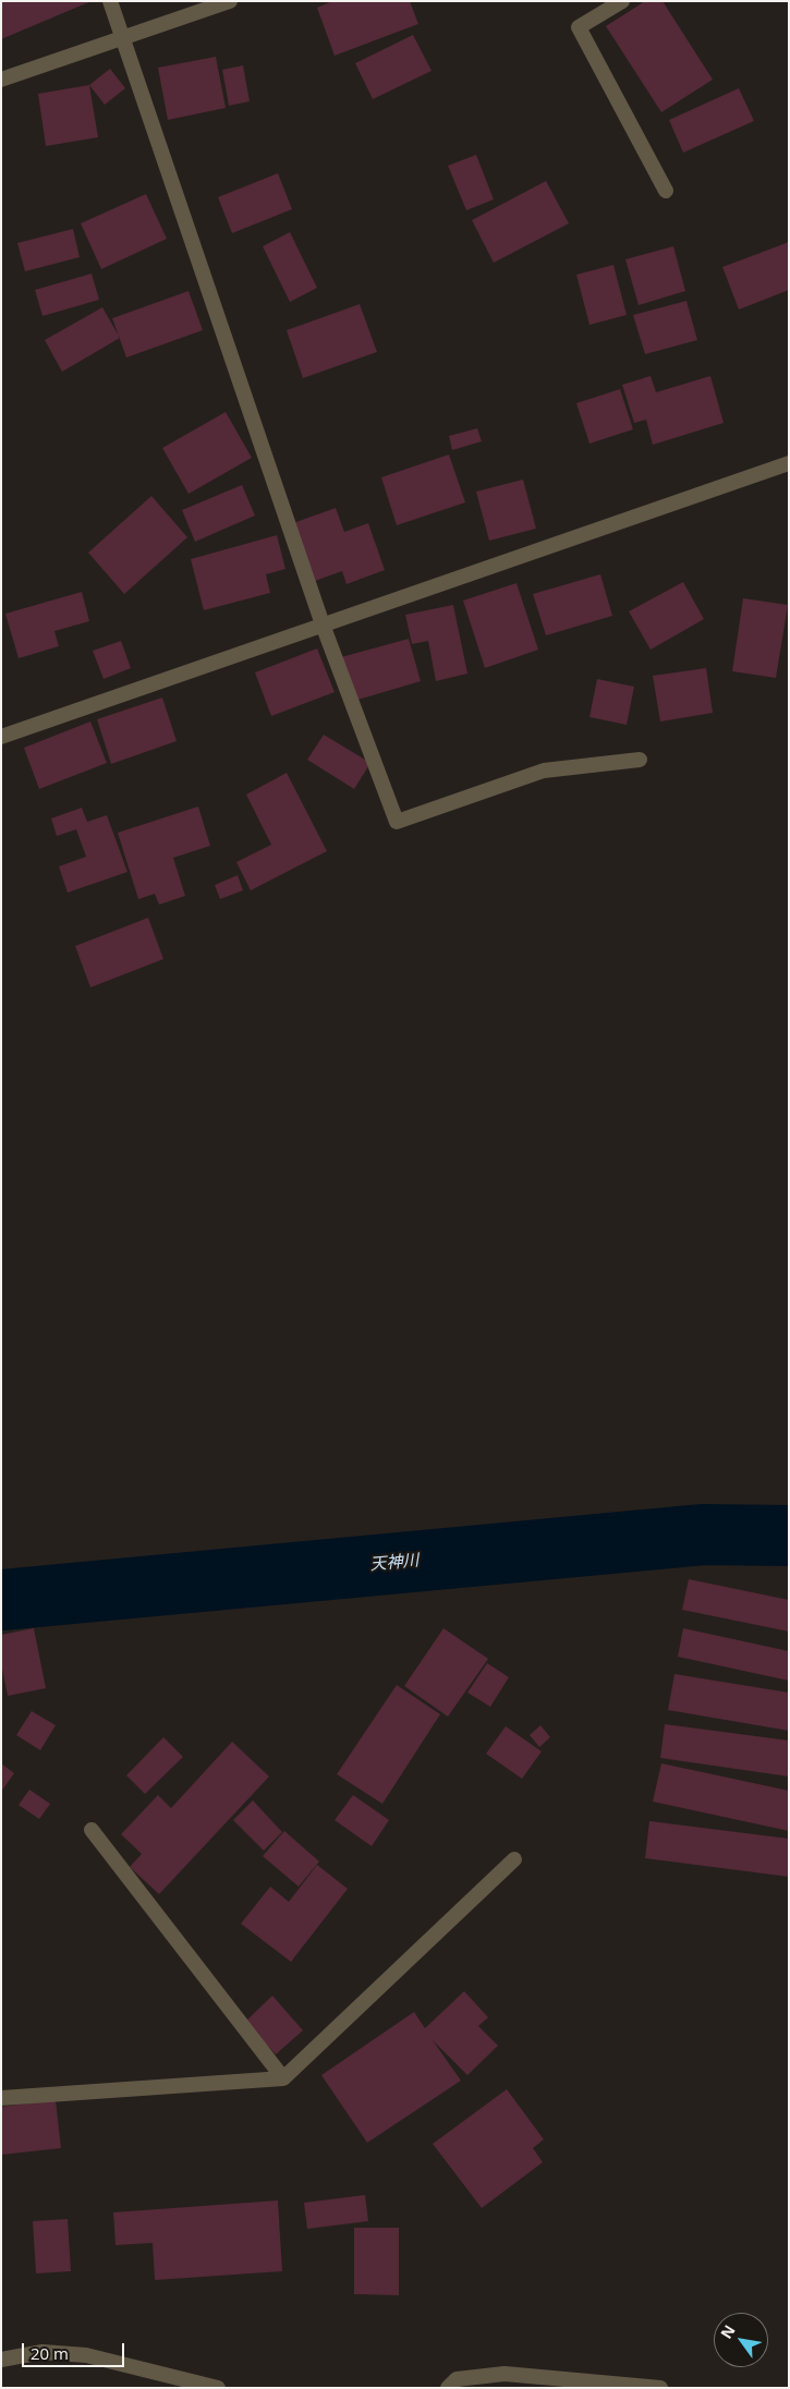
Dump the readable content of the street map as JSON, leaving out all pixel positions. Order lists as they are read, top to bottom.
{
  "water": ["天神川"],
  "scale_bar": "20 m",
  "north": "top left"
}
